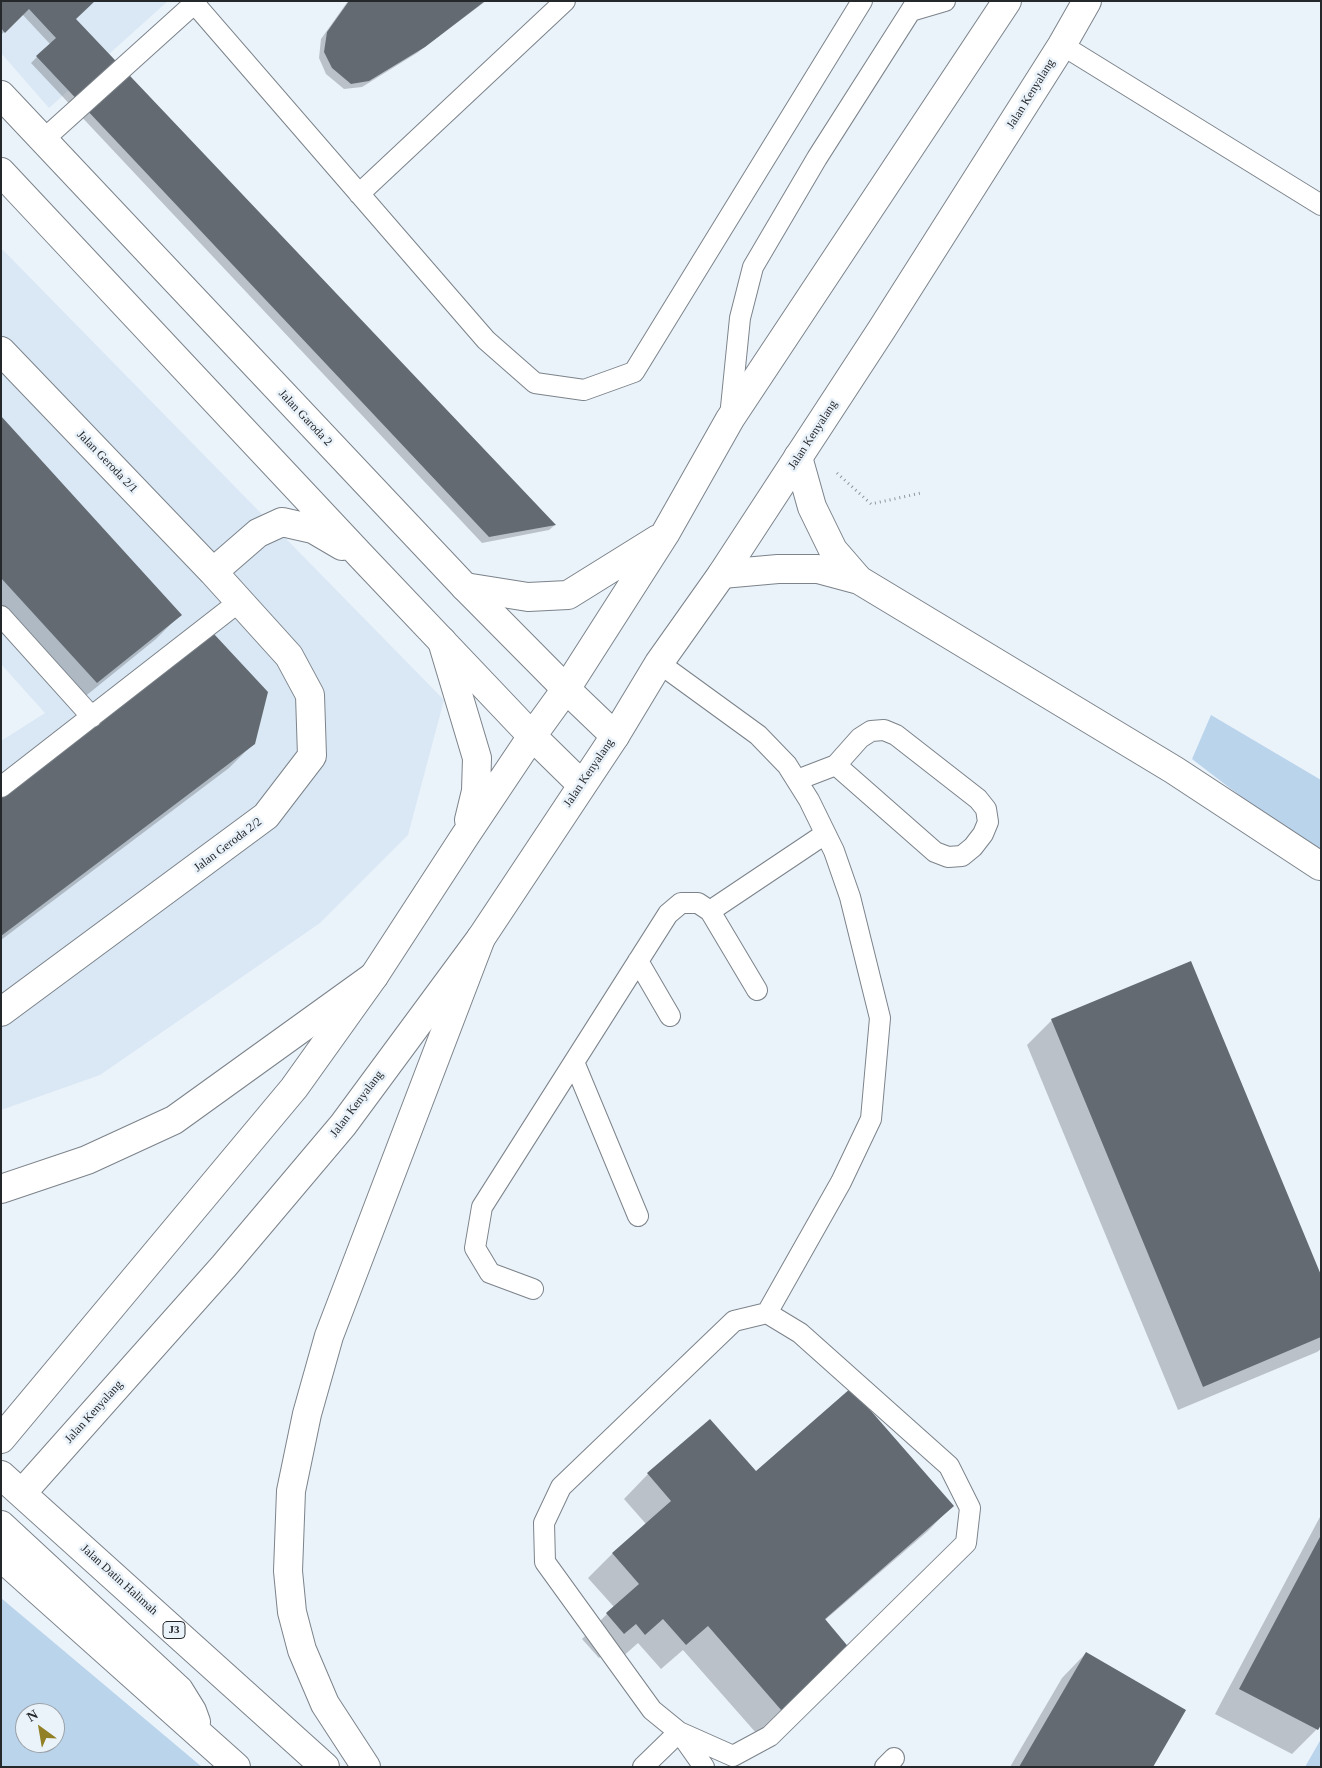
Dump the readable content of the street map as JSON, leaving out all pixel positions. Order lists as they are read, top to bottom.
{
  "streets": {
    "street": [
      "Jalan Kenyalang",
      "Jalan Garoda 2",
      "Jalan Geroda 2/1",
      "Jalan Geroda 2/2",
      "Jalan Datin Halimah",
      "J3"
    ]
  },
  "crossings": [
    ["Jalan Kenyalang", "Jalan Garoda 2"],
    ["Jalan Kenyalang", "Jalan Datin Halimah"],
    ["Jalan Geroda 2/1", "Jalan Geroda 2/2"]
  ],
  "north": "top left"
}
